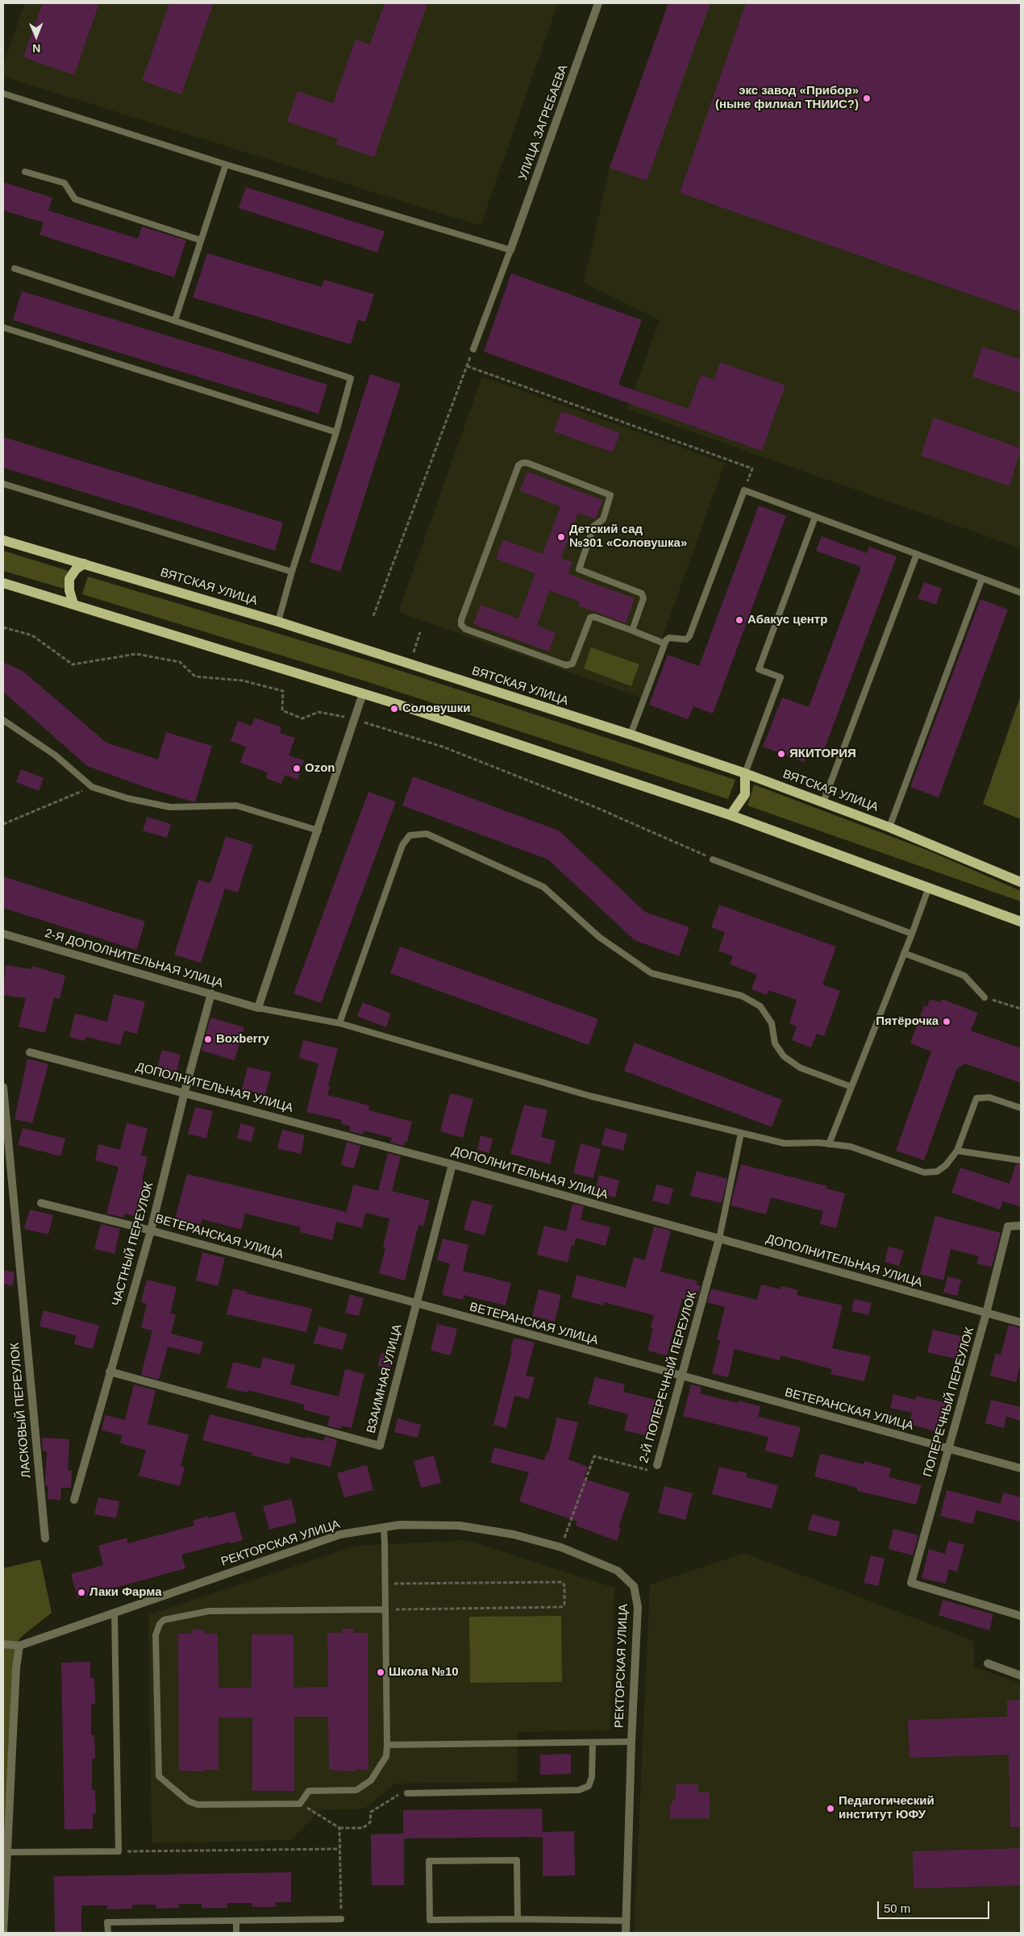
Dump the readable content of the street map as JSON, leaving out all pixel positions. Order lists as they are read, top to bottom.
{
  "streets": {
    "main road": ["ВЯТСКАЯ УЛИЦА"],
    "street": [
      "УЛИЦА ЗАГРЕБАЕВА",
      "2-Я ДОПОЛНИТЕЛЬНАЯ УЛИЦА",
      "ДОПОЛНИТЕЛЬНАЯ УЛИЦА",
      "ВЕТЕРАНСКАЯ УЛИЦА",
      "ЧАСТНЫЙ ПЕРЕУЛОК",
      "2-Й ПОПЕРЕЧНЫЙ ПЕРЕУЛОК",
      "ВЗАИМНАЯ УЛИЦА",
      "ПОПЕРЕЧНЫЙ ПЕРЕУЛОК",
      "ЛАСКОВЫЙ ПЕРЕУЛОК",
      "РЕКТОРСКАЯ УЛИЦА"
    ]
  },
  "crossings": [
    ["2-Я ДОПОЛНИТЕЛЬНАЯ УЛИЦА", "ЧАСТНЫЙ ПЕРЕУЛОК"],
    ["ДОПОЛНИТЕЛЬНАЯ УЛИЦА", "ЧАСТНЫЙ ПЕРЕУЛОК"],
    ["ДОПОЛНИТЕЛЬНАЯ УЛИЦА", "2-Й ПОПЕРЕЧНЫЙ ПЕРЕУЛОК"],
    ["ДОПОЛНИТЕЛЬНАЯ УЛИЦА", "ВЗАИМНАЯ УЛИЦА"],
    ["ДОПОЛНИТЕЛЬНАЯ УЛИЦА", "ПОПЕРЕЧНЫЙ ПЕРЕУЛОК"],
    ["ВЕТЕРАНСКАЯ УЛИЦА", "ЧАСТНЫЙ ПЕРЕУЛОК"],
    ["ВЕТЕРАНСКАЯ УЛИЦА", "2-Й ПОПЕРЕЧНЫЙ ПЕРЕУЛОК"],
    ["ВЕТЕРАНСКАЯ УЛИЦА", "ВЗАИМНАЯ УЛИЦА"],
    ["ВЕТЕРАНСКАЯ УЛИЦА", "ПОПЕРЕЧНЫЙ ПЕРЕУЛОК"],
    ["ЧАСТНЫЙ ПЕРЕУЛОК", "ВЗАИМНАЯ УЛИЦА"],
    ["2-Й ПОПЕРЕЧНЫЙ ПЕРЕУЛОК", "РЕКТОРСКАЯ УЛИЦА"]
  ],
  "places": [
    "экс завод «Прибор» (ныне филиал ТНИИС?)",
    "Детский сад №301 «Соловушка»",
    "Абакус центр",
    "Соловушки",
    "ЯКИТОРИЯ",
    "Ozon",
    "Пятёрочка",
    "Boxberry",
    "Лаки Фарма",
    "Школа №10",
    "Педагогический институт ЮФУ"
  ],
  "scale_bar": "50 m",
  "north": "bottom"
}
